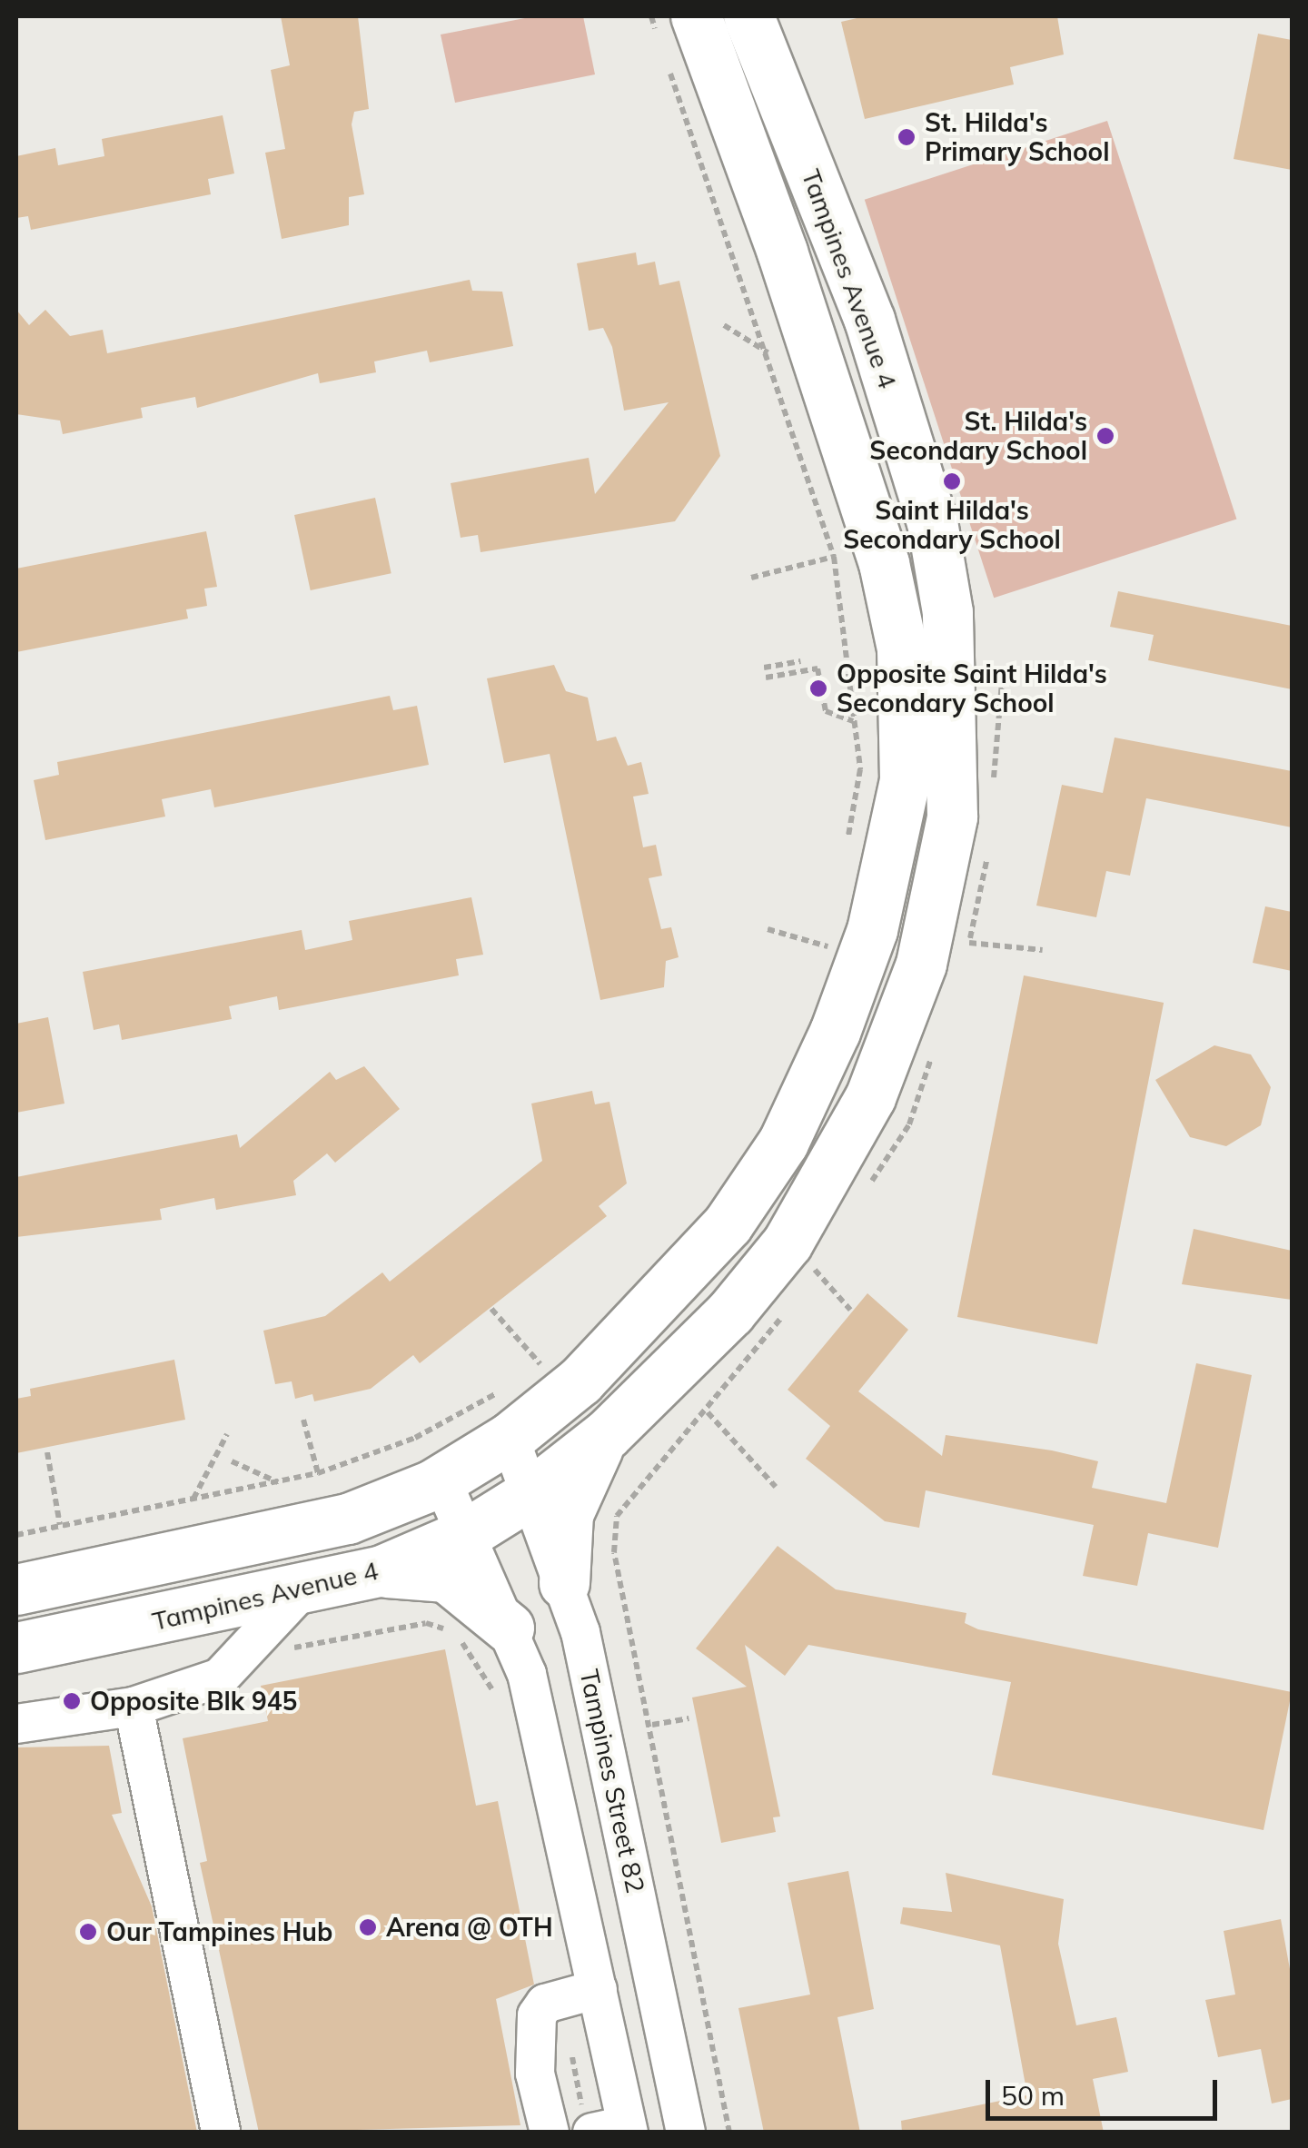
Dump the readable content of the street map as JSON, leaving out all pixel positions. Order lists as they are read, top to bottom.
{
  "streets": {
    "main road": ["Tampines Avenue 4"],
    "street": ["Tampines Street 82"]
  },
  "crossings": [
    ["Tampines Avenue 4", "Tampines Street 82"]
  ],
  "places": [
    "St. Hilda's Primary School",
    "St. Hilda's Secondary School",
    "Saint Hilda's Secondary School",
    "Opposite Saint Hilda's Secondary School",
    "Opposite Blk 945",
    "Arena @ OTH",
    "Our Tampines Hub"
  ],
  "scale_bar": "50 m"
}
